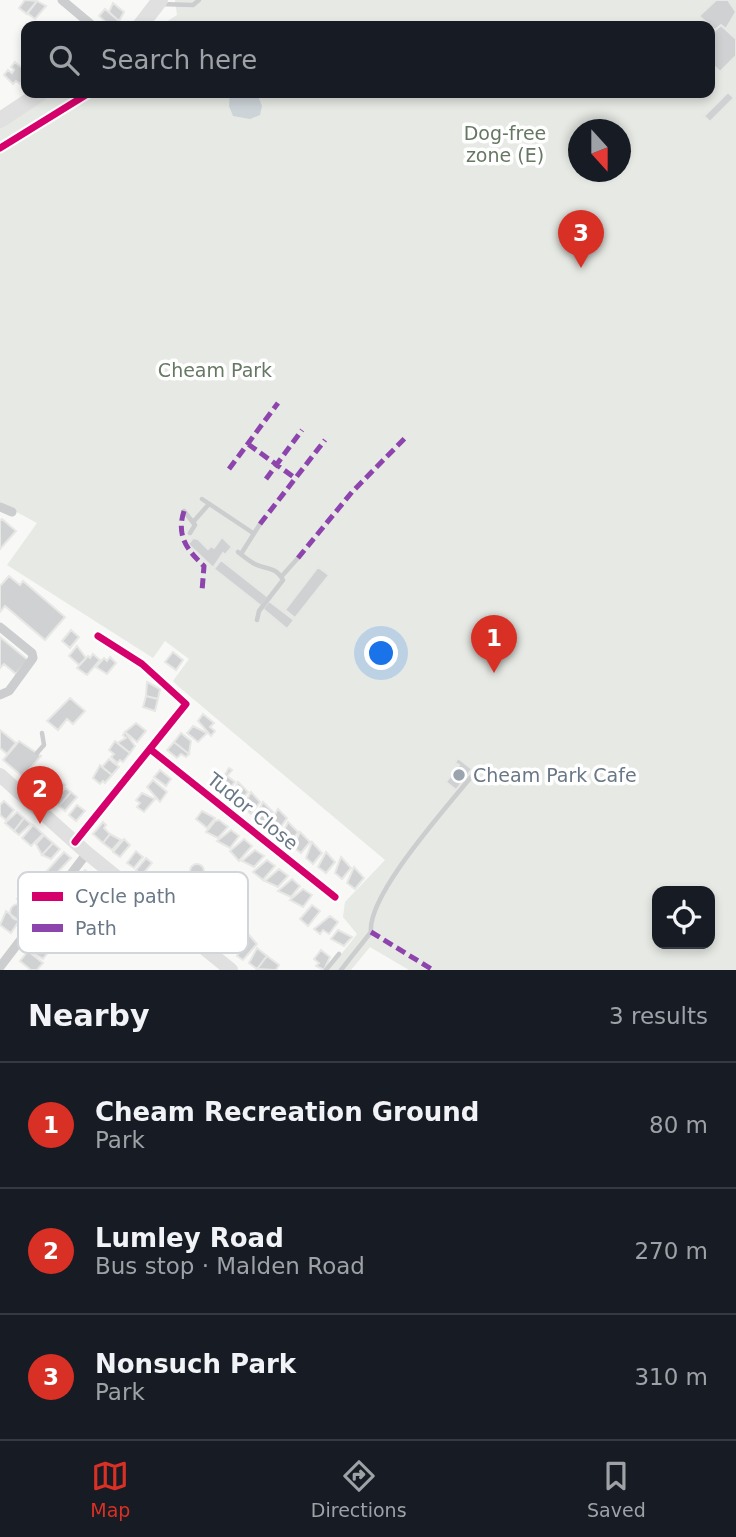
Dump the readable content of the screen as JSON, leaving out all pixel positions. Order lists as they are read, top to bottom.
{
  "streets": {
    "street": ["Tudor Close"]
  },
  "parks": ["Dog-free zone (E)", "Cheam Park"],
  "places": ["Cheam Park Cafe"],
  "legend": ["Cycle path", "Path"],
  "north": "bottom",
  "page": {
    "search": "Search here",
    "pins": ["3", "1", "2"],
    "heading": ["Nearby", "3 results"],
    "list": [
      {
        "mark": "1",
        "name": "Cheam Recreation Ground",
        "note": "Park",
        "value": "80 m"
      },
      {
        "mark": "2",
        "name": "Lumley Road",
        "note": "Bus stop · Malden Road",
        "value": "270 m"
      },
      {
        "mark": "3",
        "name": "Nonsuch Park",
        "note": "Park",
        "value": "310 m"
      }
    ],
    "nav": ["Map", "Directions", "Saved"]
  }
}
